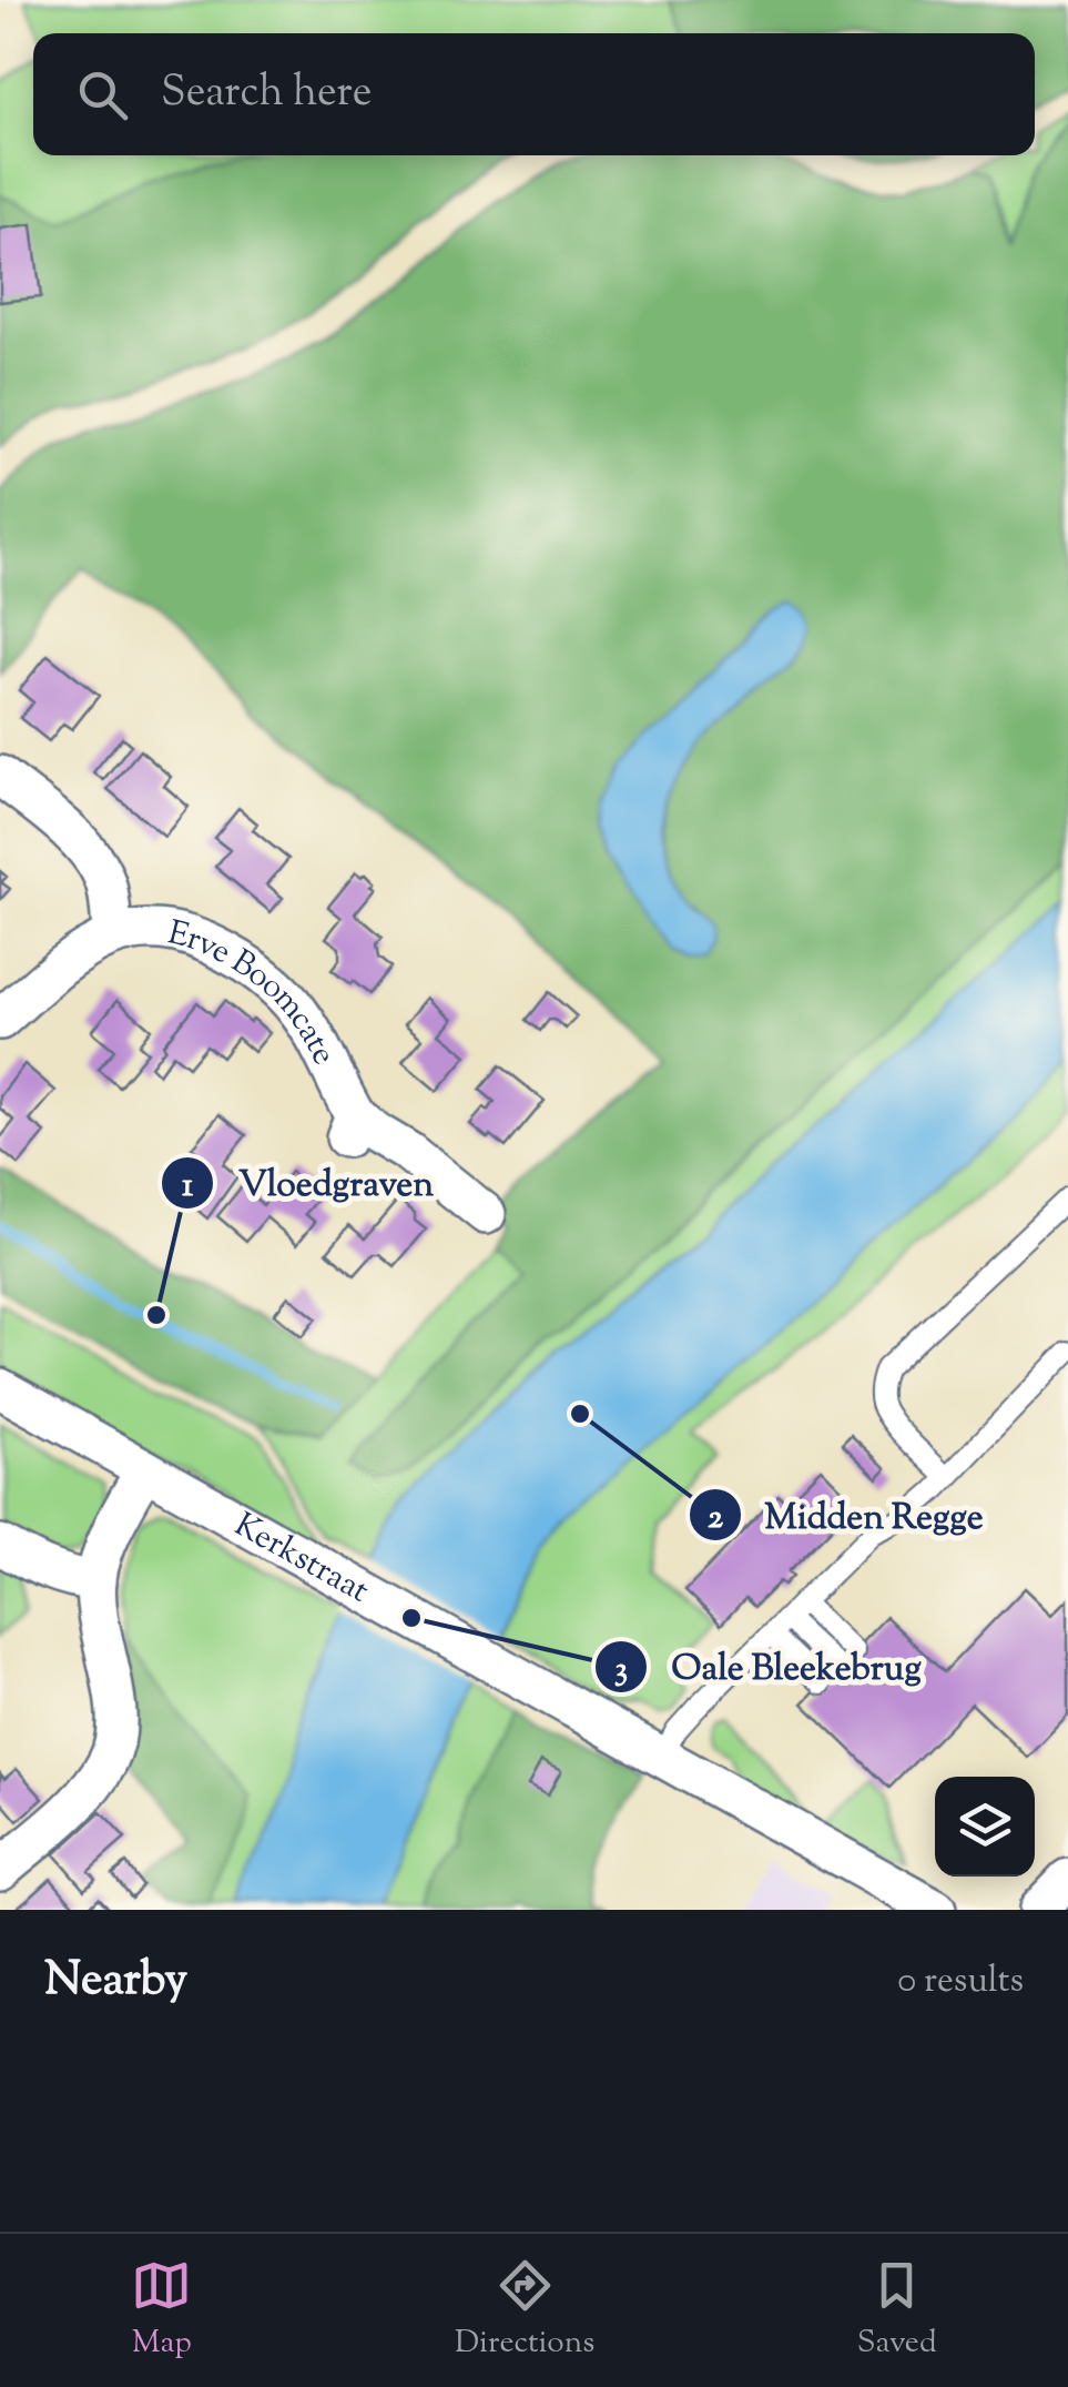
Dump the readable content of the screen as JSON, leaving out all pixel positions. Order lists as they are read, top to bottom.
{
  "streets": {
    "street": ["Erve Boomcate", "Kerkstraat"]
  },
  "places": ["Vloedgraven", "Midden Regge", "Oale Bleekebrug"],
  "page": {
    "search": "Search here",
    "heading": ["Nearby", "0 results"],
    "nav": ["Map", "Directions", "Saved"]
  }
}
